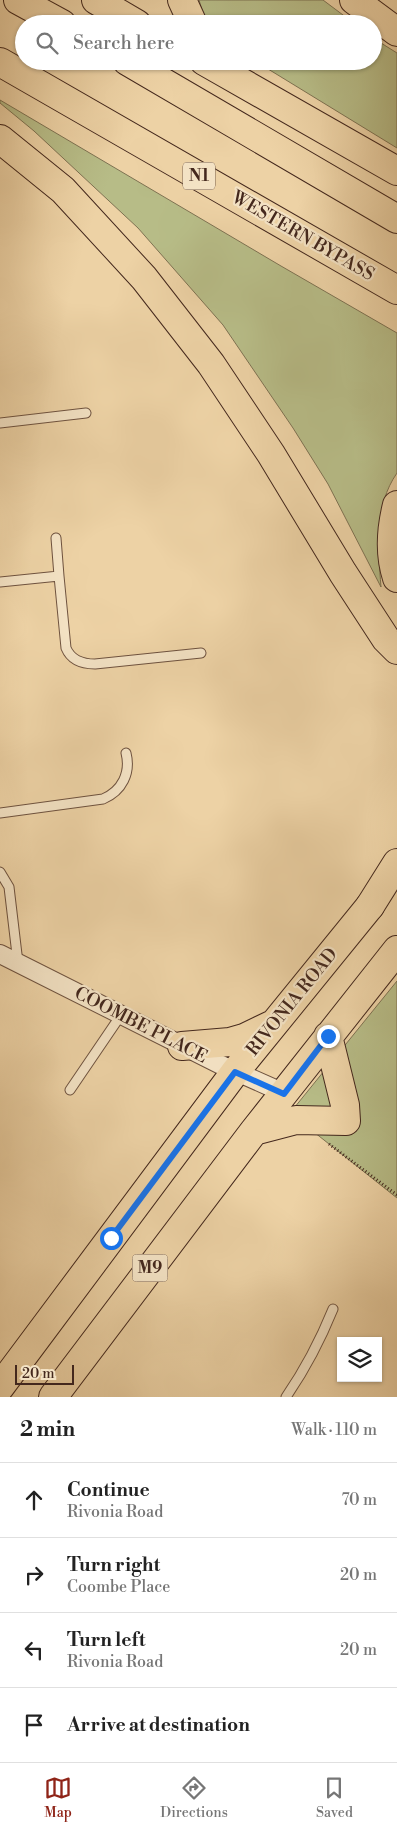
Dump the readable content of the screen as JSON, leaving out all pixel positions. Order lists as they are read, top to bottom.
{
  "streets": {
    "main road": [
      "N1",
      "WESTERN BYPASS",
      "RIVONIA ROAD",
      "M9"
    ],
    "street": ["COOMBE PLACE"]
  },
  "crossings": [
    ["RIVONIA ROAD", "COOMBE PLACE"],
    ["COOMBE PLACE", "M9"]
  ],
  "scale_bar": "20 m",
  "page": {
    "search": "Search here",
    "scale": "20 m",
    "heading": ["2 min", "Walk · 110 m"],
    "list": [
      ["Continue", "Rivonia Road", "70 m"],
      ["Turn right", "Coombe Place", "20 m"],
      ["Turn left", "Rivonia Road", "20 m"],
      "Arrive at destination"
    ],
    "nav": ["Map", "Directions", "Saved"]
  }
}
